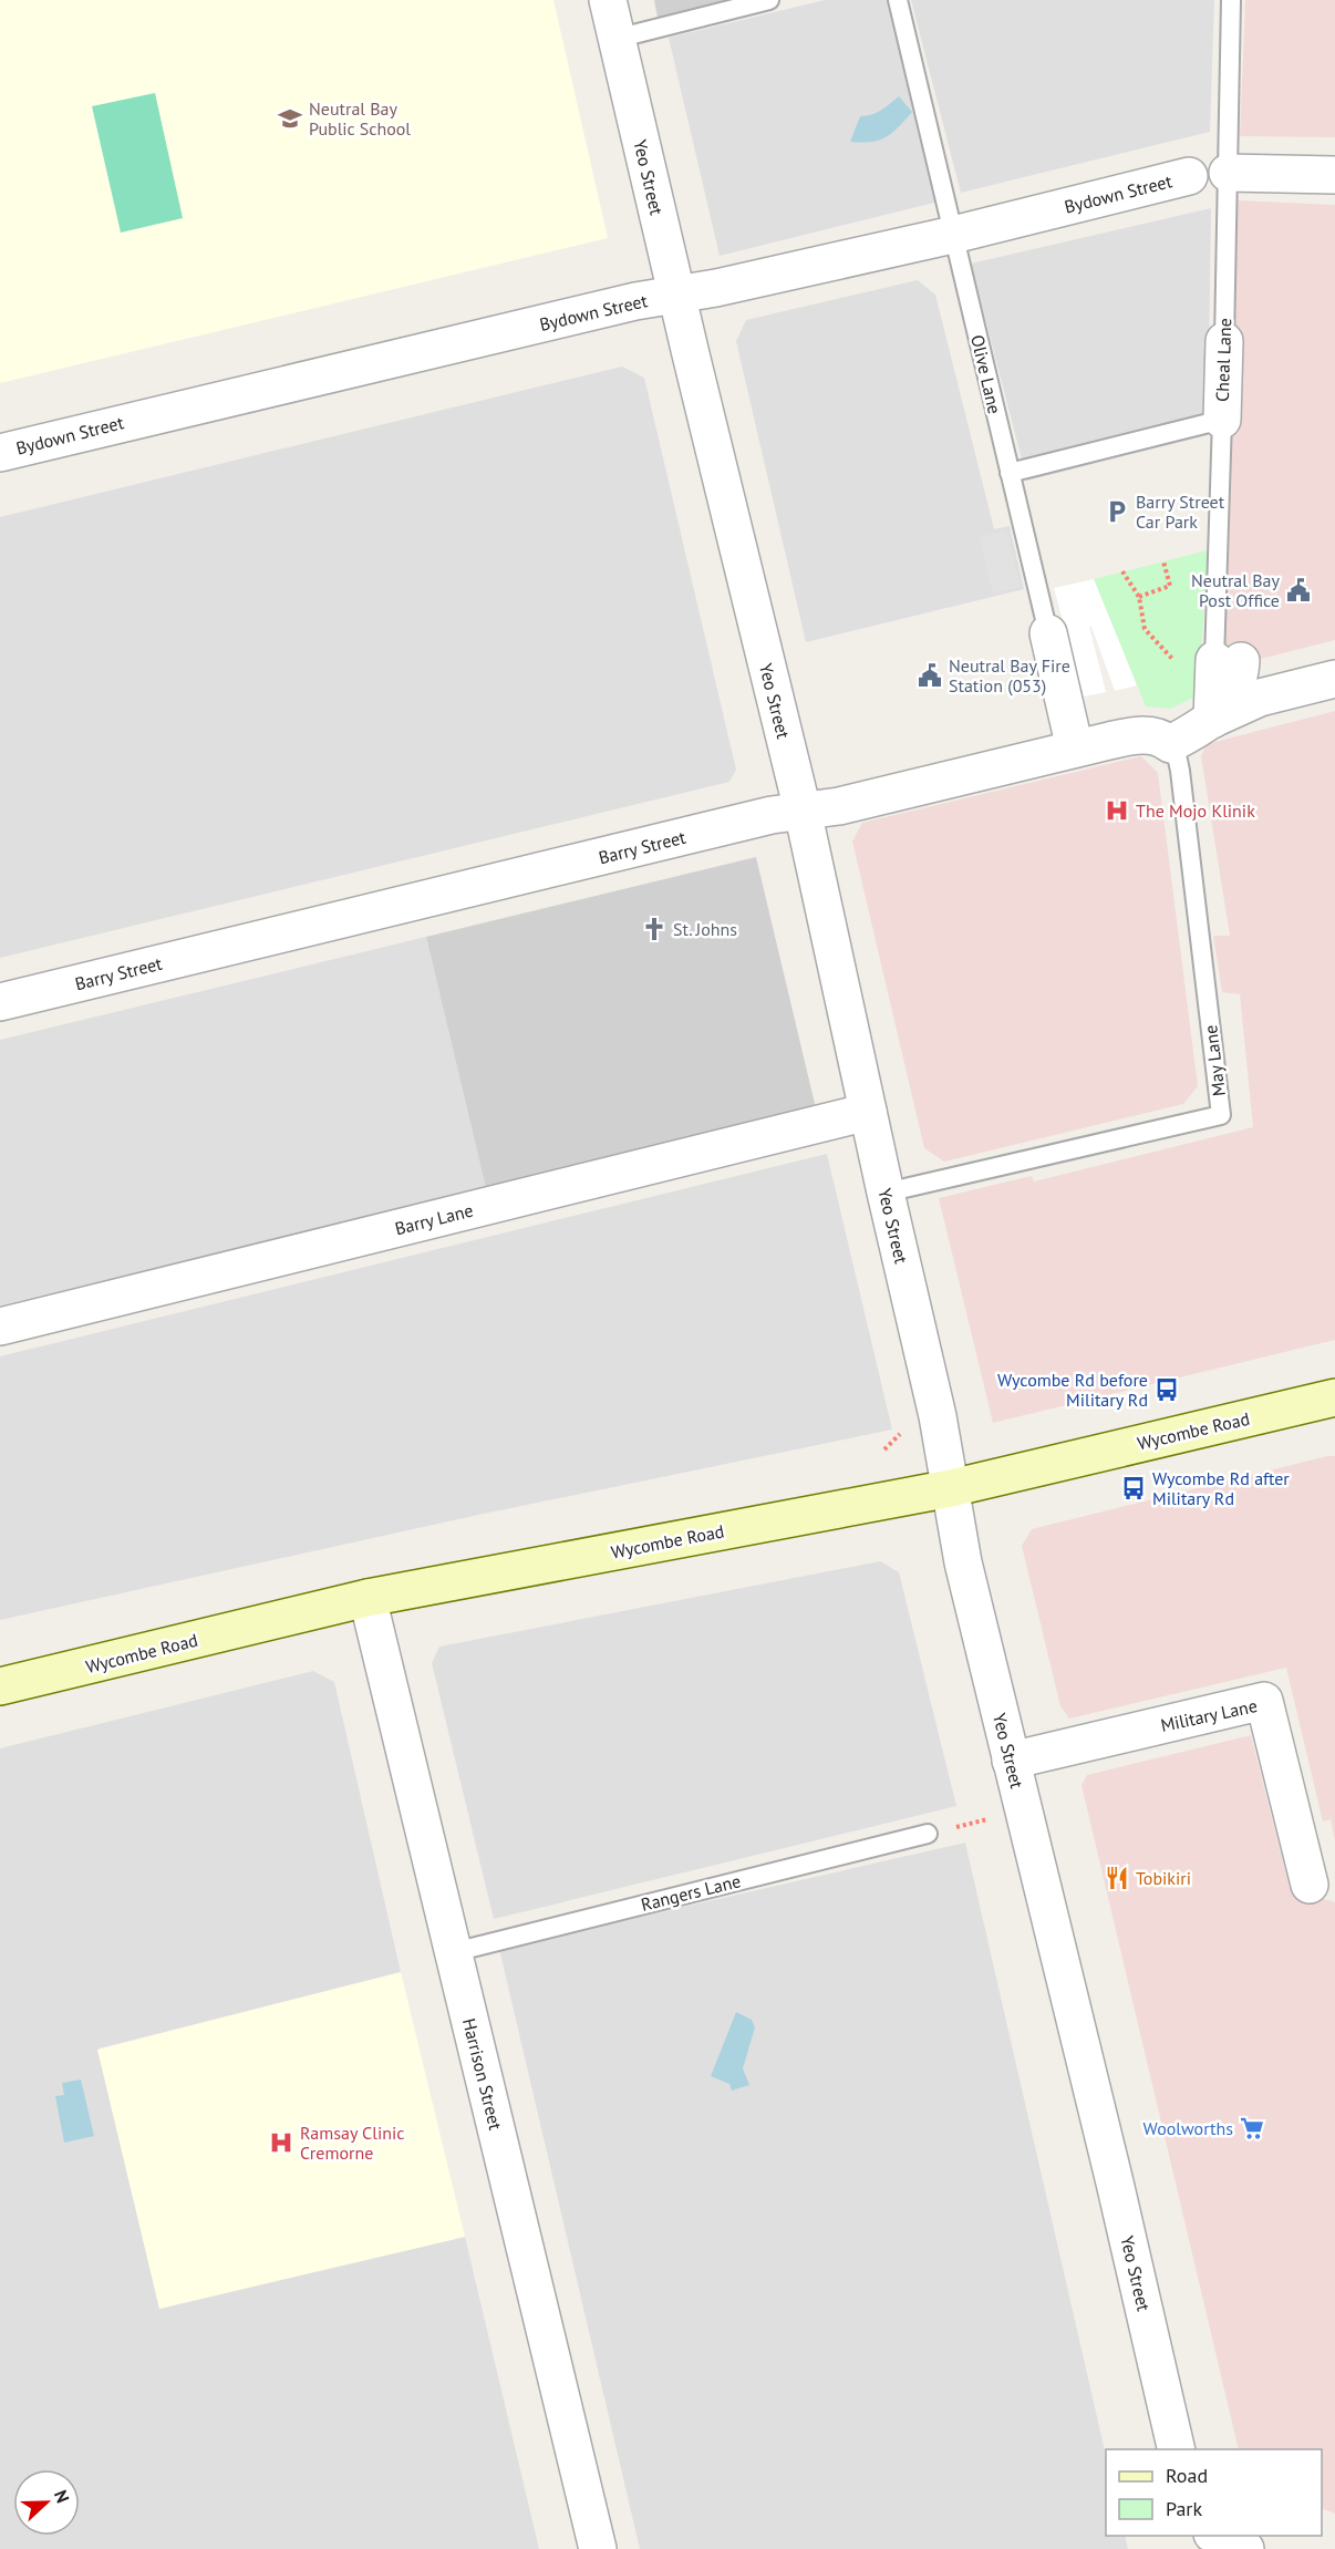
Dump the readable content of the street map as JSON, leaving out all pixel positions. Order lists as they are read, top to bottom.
{
  "streets": {
    "street": [
      "Yeo Street",
      "Bydown Street",
      "Cheal Lane",
      "Olive Lane",
      "Barry Street",
      "Barry Lane",
      "Wycombe Road",
      "Military Lane",
      "Harrison Street"
    ],
    "lane": ["May Lane", "Rangers Lane"]
  },
  "crossings": [
    ["Yeo Street", "Bydown Street"],
    ["Yeo Street", "Barry Street"],
    ["Yeo Street", "May Lane"],
    ["Yeo Street", "Barry Lane"],
    ["Yeo Street", "Wycombe Road"],
    ["Yeo Street", "Military Lane"],
    ["Bydown Street", "Olive Lane"],
    ["Olive Lane", "Barry Street"],
    ["Barry Street", "May Lane"],
    ["Wycombe Road", "Harrison Street"],
    ["Rangers Lane", "Harrison Street"]
  ],
  "places": {
    "school or university": ["Neutral Bay Public School"],
    "parking": ["Barry Street Car Park"],
    "public building": ["Neutral Bay Post Office", "Neutral Bay Fire Station (053)"],
    "hospital": ["The Mojo Klinik", "Ramsay Clinic Cremorne"],
    "church": ["St. Johns"],
    "bus stop": ["Wycombe Rd before Military Rd", "Wycombe Rd after Military Rd"],
    "restaurant": ["Tobikiri"],
    "supermarket": ["Woolworths"]
  },
  "legend": ["Road", "Park"],
  "north": "right"
}
